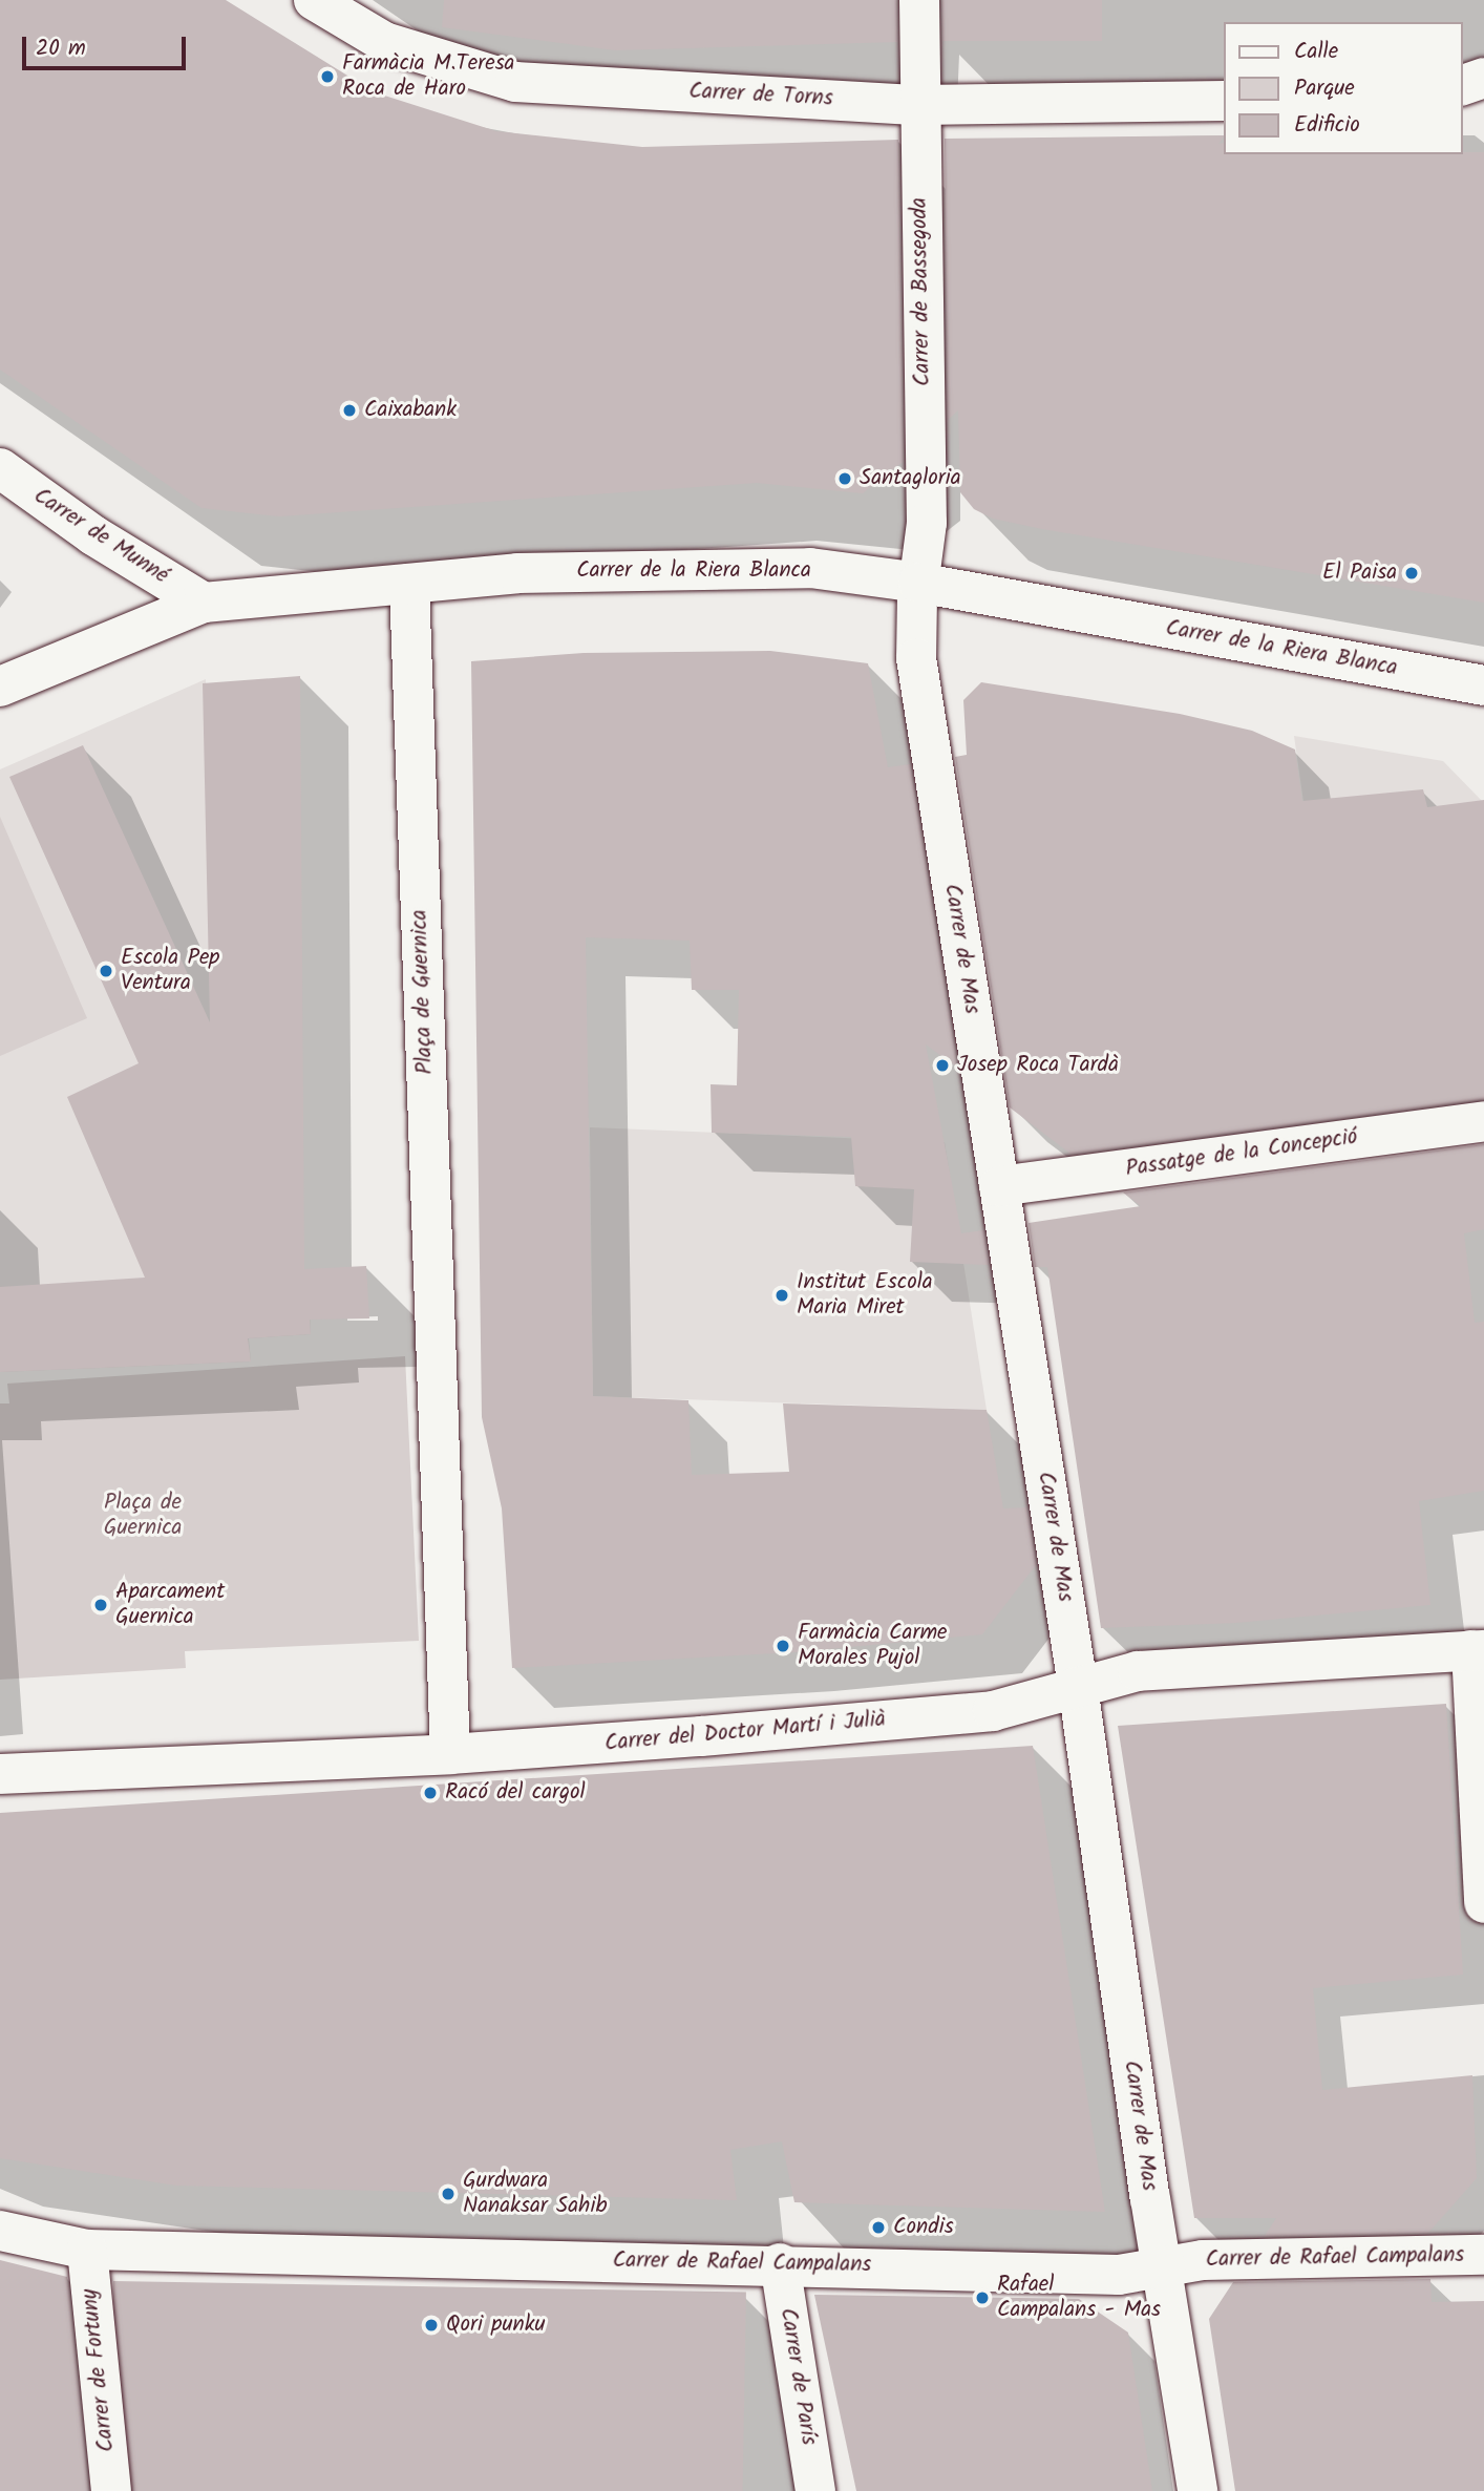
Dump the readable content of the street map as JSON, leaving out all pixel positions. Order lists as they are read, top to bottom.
{
  "streets": {
    "street": [
      "Carrer de Torns",
      "Carrer de Bassegoda",
      "Carrer de Munné",
      "Carrer de la Riera Blanca",
      "Carrer de Mas",
      "Plaça de Guernica",
      "Passatge de la Concepció",
      "Carrer del Doctor Martí i Julià",
      "Carrer de Rafael Campalans",
      "Carrer de Fortuny",
      "Carrer de París"
    ]
  },
  "crossings": [
    ["Carrer de Torns", "Carrer de Bassegoda"],
    ["Carrer de Bassegoda", "Carrer de la Riera Blanca"],
    ["Carrer de Bassegoda", "Carrer de Mas"],
    ["Carrer de Munné", "Carrer de la Riera Blanca"],
    ["Carrer de la Riera Blanca", "Carrer de Mas"],
    ["Carrer de la Riera Blanca", "Plaça de Guernica"],
    ["Carrer de Mas", "Passatge de la Concepció"],
    ["Carrer de Mas", "Carrer del Doctor Martí i Julià"],
    ["Carrer de Mas", "Carrer de Rafael Campalans"],
    ["Plaça de Guernica", "Carrer del Doctor Martí i Julià"],
    ["Carrer de Rafael Campalans", "Carrer de Fortuny"],
    ["Carrer de Rafael Campalans", "Carrer de París"]
  ],
  "parks": ["Plaça de Guernica"],
  "places": [
    "Farmàcia M.Teresa Roca de Haro",
    "Caixabank",
    "Santagloria",
    "El Paisa",
    "Escola Pep Ventura",
    "Josep Roca Tardà",
    "Institut Escola Maria Miret",
    "Aparcament Guernica",
    "Farmàcia Carme Morales Pujol",
    "Racó del cargol",
    "Gurdwara Nanaksar Sahib",
    "Condis",
    "Rafael Campalans - Mas",
    "Qori punku"
  ],
  "legend": ["Calle", "Parque", "Edificio"],
  "scale_bar": "20 m"
}
